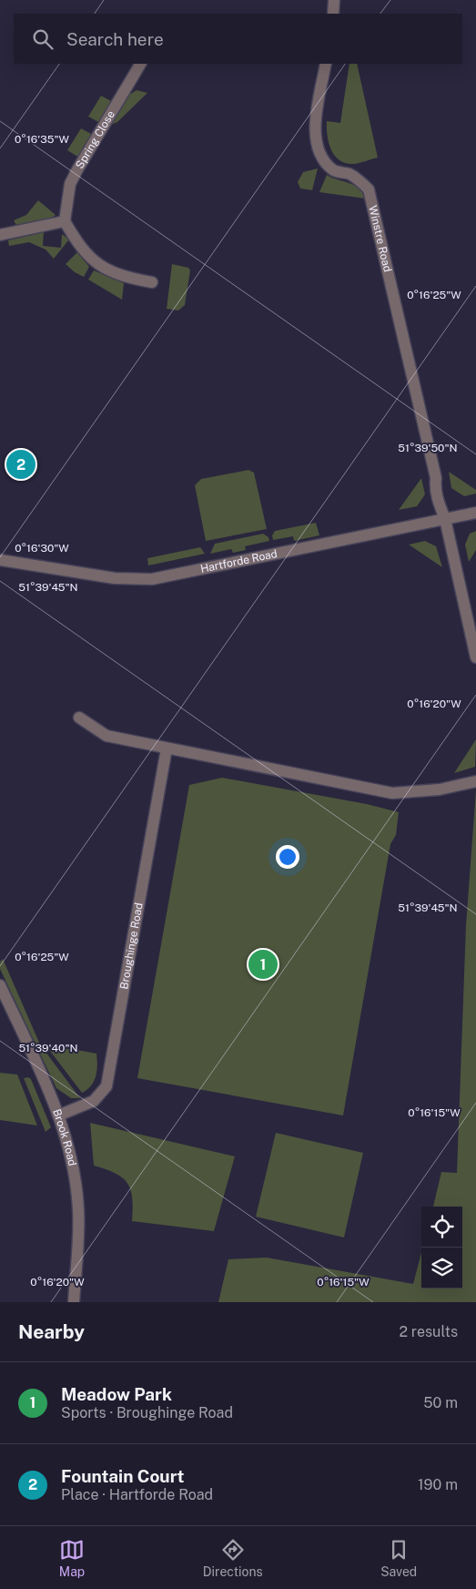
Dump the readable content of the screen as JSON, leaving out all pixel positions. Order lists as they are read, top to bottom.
{
  "streets": {
    "street": [
      "Spring Close",
      "Winstre Road",
      "Hartforde Road",
      "Broughinge Road",
      "Brook Road"
    ]
  },
  "crossings": [
    ["Winstre Road", "Hartforde Road"],
    ["Broughinge Road", "Brook Road"]
  ],
  "page": {
    "search": "Search here",
    "pins": ["2", "1"],
    "heading": ["Nearby", "2 results"],
    "list": [
      {
        "mark": "1",
        "name": "Meadow Park",
        "note": "Sports · Broughinge Road",
        "value": "50 m"
      },
      {
        "mark": "2",
        "name": "Fountain Court",
        "note": "Place · Hartforde Road",
        "value": "190 m"
      }
    ],
    "nav": ["Map", "Directions", "Saved"]
  },
  "coordinates": [
    "0°16'35\"W",
    "0°16'25\"W",
    "51°39'50\"N",
    "0°16'30\"W",
    "51°39'45\"N",
    "0°16'20\"W",
    "51°39'40\"N",
    "0°16'15\"W"
  ]
}
